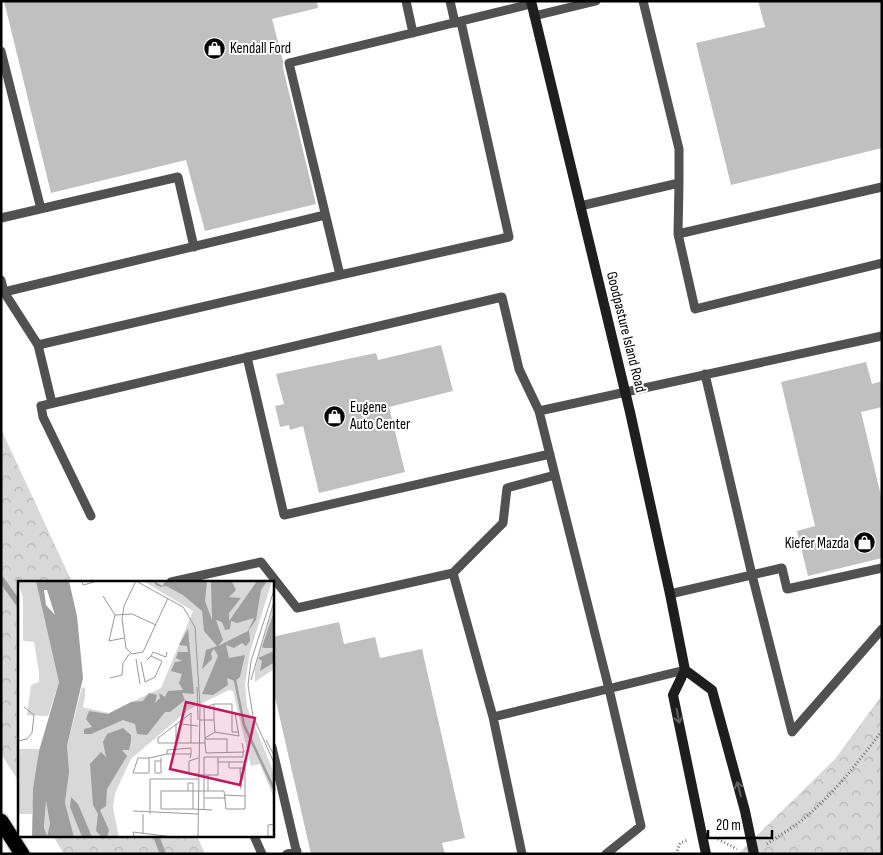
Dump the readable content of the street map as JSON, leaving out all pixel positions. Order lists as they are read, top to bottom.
{
  "streets": {
    "main road": ["Goodpasture Island Road"]
  },
  "places": {
    "shop": ["Kendall Ford", "Eugene Auto Center", "Kiefer Mazda"]
  },
  "scale_bar": "20 m"
}
